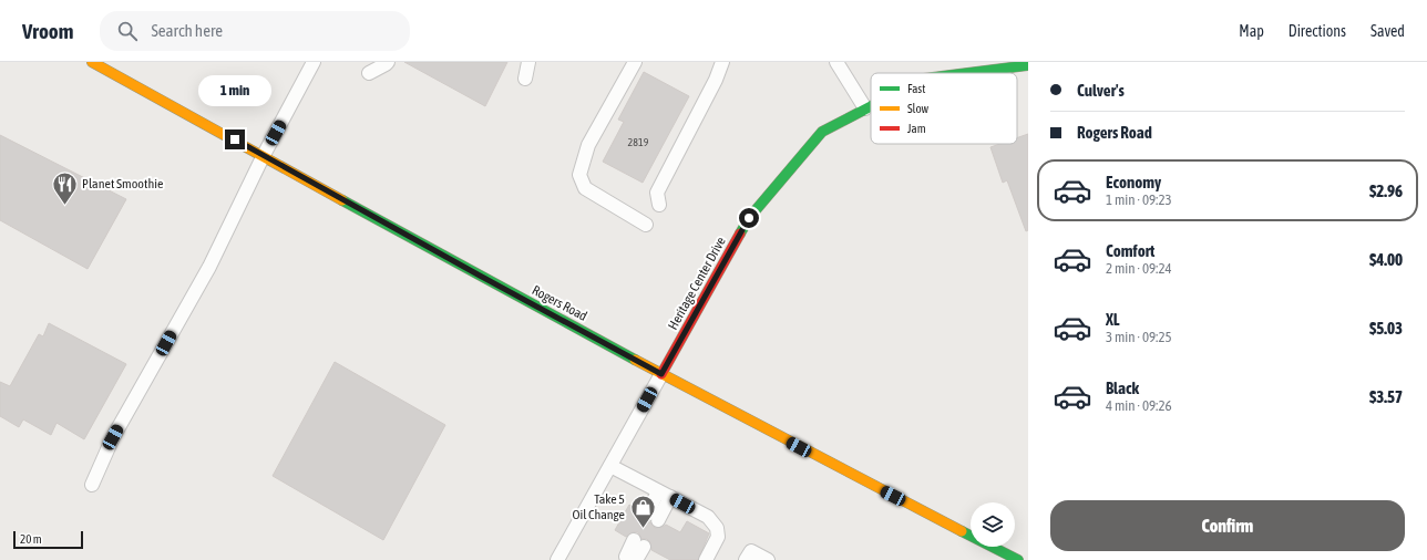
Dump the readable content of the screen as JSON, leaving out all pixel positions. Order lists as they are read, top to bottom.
{
  "streets": {
    "main road": ["Heritage Center Drive", "Rogers Road"]
  },
  "crossings": [
    ["Heritage Center Drive", "Rogers Road"]
  ],
  "places": {
    "restaurant": ["Planet Smoothie"],
    "shop": ["Take 5 Oil Change"]
  },
  "house_numbers": ["2819"],
  "legend": ["Fast", "Slow", "Jam"],
  "scale_bar": "20 m",
  "page": {
    "header": "Vroom",
    "search": "Search here",
    "nav": ["Map", "Directions", "Saved"],
    "banner": ["Culver's", "Rogers Road"],
    "bubble": "1 min",
    "list": [
      {
        "name": "Economy",
        "note": "1 min · 09:23",
        "value": "$2.96"
      },
      {
        "name": "Comfort",
        "note": "2 min · 09:24",
        "value": "$4.00"
      },
      {
        "name": "XL",
        "note": "3 min · 09:25",
        "value": "$5.03"
      },
      {
        "name": "Black",
        "note": "4 min · 09:26",
        "value": "$3.57"
      }
    ],
    "buttons": "Confirm",
    "scale": "20 m"
  }
}
